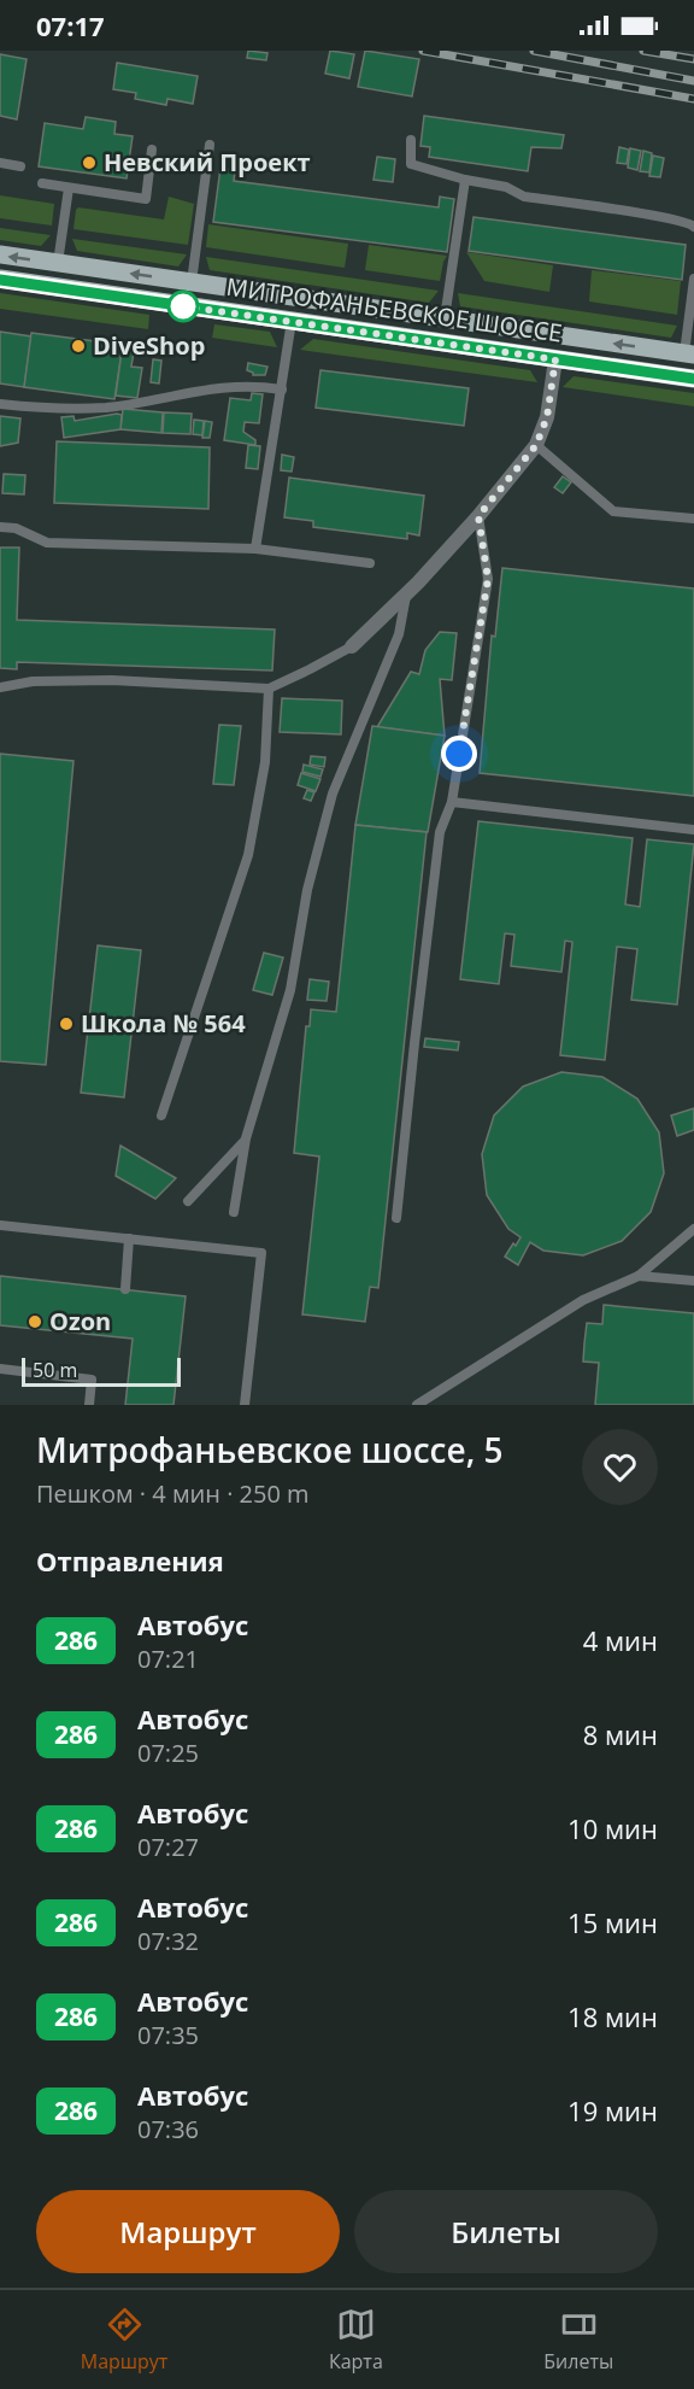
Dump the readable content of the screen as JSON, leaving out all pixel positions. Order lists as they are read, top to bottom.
{
  "streets": {
    "main road": ["МИТРОФАНЬЕВСКОЕ ШОССЕ"]
  },
  "places": [
    "Невский Проект",
    "DiveShop",
    "Школа № 564",
    "Ozon"
  ],
  "lines": ["bus line 286"],
  "scale_bar": "50 m",
  "page": {
    "status": "07:17",
    "scale": "50 m",
    "heading": [
      ["Митрофаньевское шоссе, 5", "Пешком · 4 мин · 250 m"],
      "Отправления"
    ],
    "list": [
      {
        "mark": "286",
        "name": "Автобус",
        "note": "07:21",
        "value": "4 мин"
      },
      {
        "mark": "286",
        "name": "Автобус",
        "note": "07:25",
        "value": "8 мин"
      },
      {
        "mark": "286",
        "name": "Автобус",
        "note": "07:27",
        "value": "10 мин"
      },
      {
        "mark": "286",
        "name": "Автобус",
        "note": "07:32",
        "value": "15 мин"
      },
      {
        "mark": "286",
        "name": "Автобус",
        "note": "07:35",
        "value": "18 мин"
      },
      {
        "mark": "286",
        "name": "Автобус",
        "note": "07:36",
        "value": "19 мин"
      }
    ],
    "buttons": ["Маршрут", "Билеты"],
    "tabs": ["Маршрут", "Карта", "Билеты"]
  }
}
